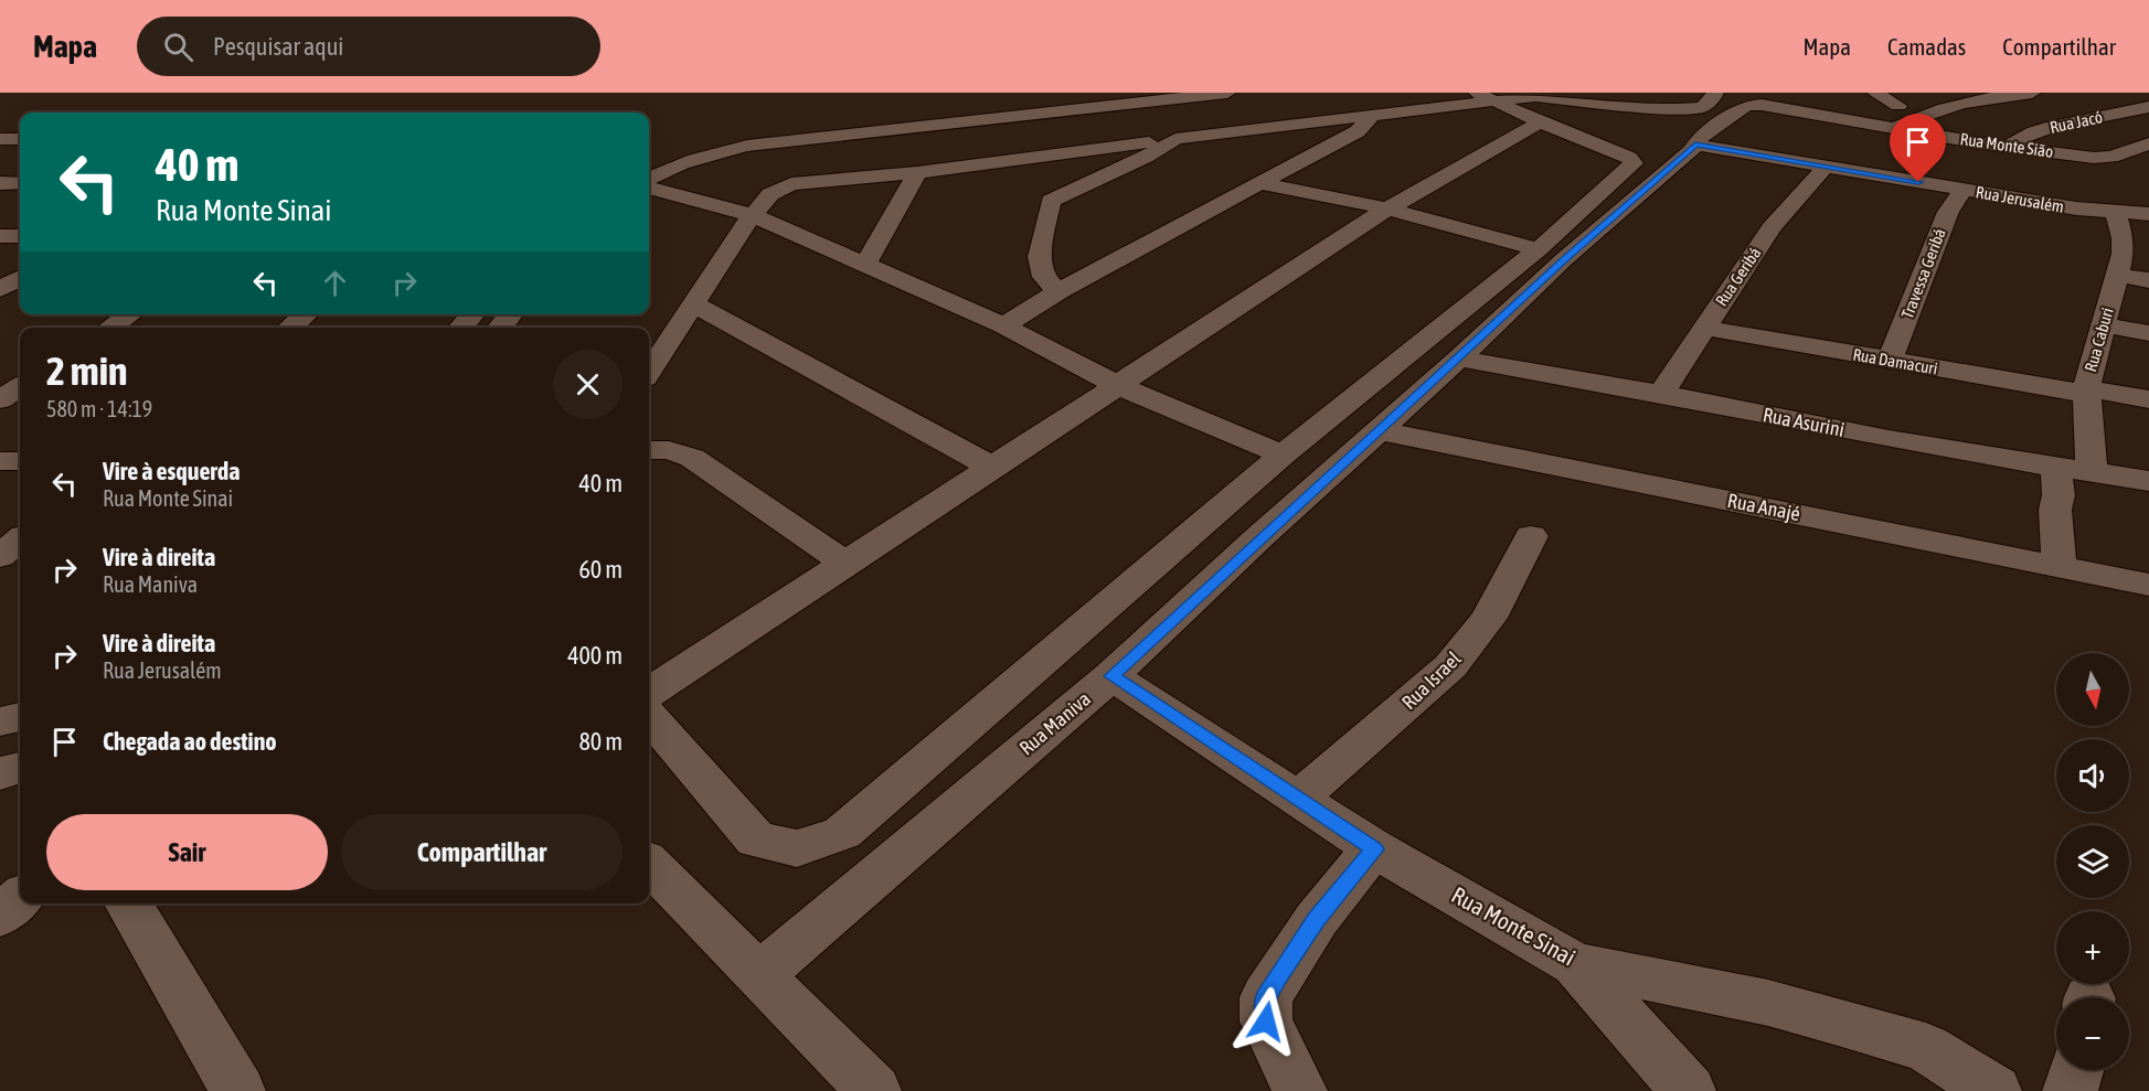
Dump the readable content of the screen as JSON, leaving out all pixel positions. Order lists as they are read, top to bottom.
{
  "streets": {
    "street": [
      "Rua Jacó",
      "Rua Monte Sião",
      "Rua Jerusalém",
      "Travessa Geribá",
      "Rua Geribá",
      "Rua Caburi",
      "Rua Damacuri",
      "Rua Asurini",
      "Rua Anajé",
      "Rua Israel",
      "Rua Maniva",
      "Rua Monte Sinai"
    ]
  },
  "crossings": [
    ["Rua Jacó", "Rua Monte Sião"],
    ["Rua Monte Sião", "Rua Maniva"],
    ["Rua Jerusalém", "Travessa Geribá"],
    ["Rua Jerusalém", "Rua Geribá"],
    ["Rua Jerusalém", "Rua Caburi"],
    ["Rua Jerusalém", "Rua Maniva"],
    ["Travessa Geribá", "Rua Damacuri"],
    ["Rua Geribá", "Rua Damacuri"],
    ["Rua Geribá", "Rua Asurini"],
    ["Rua Caburi", "Rua Damacuri"],
    ["Rua Caburi", "Rua Asurini"],
    ["Rua Asurini", "Rua Maniva"],
    ["Rua Anajé", "Rua Maniva"],
    ["Rua Israel", "Rua Monte Sinai"],
    ["Rua Maniva", "Rua Monte Sinai"]
  ],
  "north": "bottom",
  "page": {
    "header": "Mapa",
    "search": "Pesquisar aqui",
    "nav": ["Mapa", "Camadas", "Compartilhar"],
    "turn": ["40 m", "Rua Monte Sinai"],
    "heading": ["2 min", "580 m · 14:19"],
    "list": [
      {
        "name": "Vire à esquerda",
        "note": "Rua Monte Sinai",
        "value": "40 m"
      },
      {
        "name": "Vire à direita",
        "note": "Rua Maniva",
        "value": "60 m"
      },
      {
        "name": "Vire à direita",
        "note": "Rua Jerusalém",
        "value": "400 m"
      },
      {
        "name": "Chegada ao destino",
        "value": "80 m"
      }
    ],
    "map_buttons": ["+", "−"],
    "buttons": ["Sair", "Compartilhar"]
  }
}
